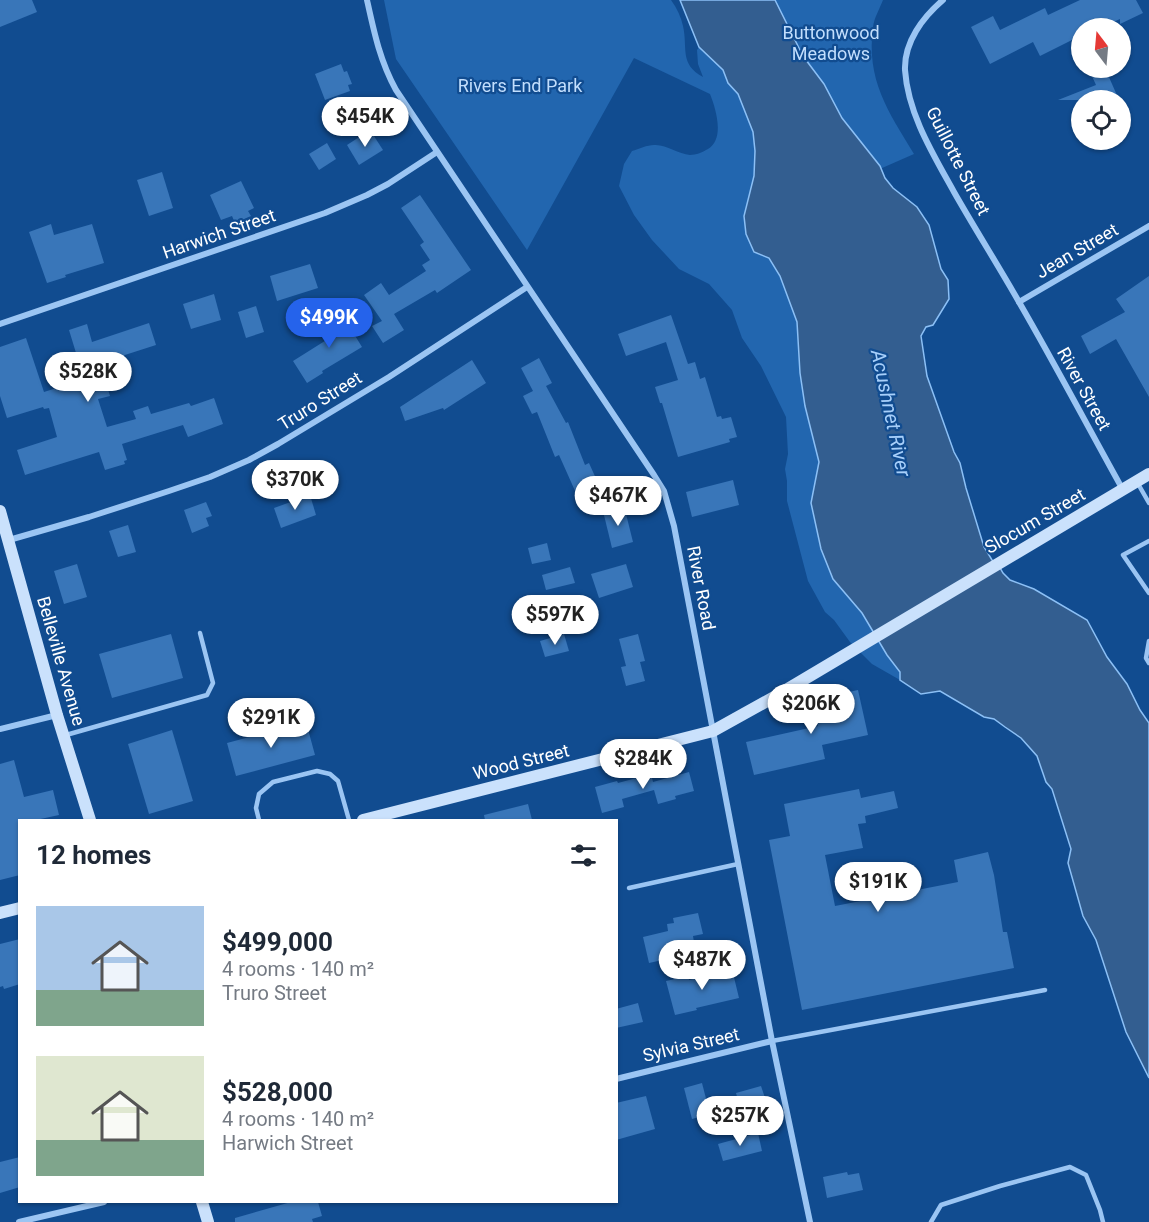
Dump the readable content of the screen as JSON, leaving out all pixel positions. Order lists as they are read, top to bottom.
{
  "streets": {
    "street": [
      "Guillotte Street",
      "Harwich Street",
      "Jean Street",
      "River Street",
      "Truro Street",
      "Slocum Street",
      "River Road",
      "Belleville Avenue",
      "Wood Street",
      "Sylvia Street"
    ]
  },
  "crossings": [
    ["Guillotte Street", "Jean Street"],
    ["Guillotte Street", "River Street"],
    ["Harwich Street", "River Road"],
    ["Jean Street", "River Street"],
    ["River Street", "Slocum Street"],
    ["Truro Street", "River Road"],
    ["Truro Street", "Belleville Avenue"],
    ["Slocum Street", "Wood Street"],
    ["River Road", "Wood Street"],
    ["River Road", "Sylvia Street"]
  ],
  "water": ["Acushnet River"],
  "parks": ["Buttonwood Meadows", "Rivers End Park"],
  "north": "top",
  "page": {
    "price": [
      "$454K",
      "$499K",
      "$528K",
      "$370K",
      "$467K",
      "$597K",
      "$206K",
      "$291K",
      "$284K",
      "$191K",
      "$487K",
      "$257K"
    ],
    "heading": "12 homes",
    "list": [
      {
        "name": "$499,000",
        "note": "4 rooms · 140 m² · Truro Street"
      },
      {
        "name": "$528,000",
        "note": "4 rooms · 140 m² · Harwich Street"
      }
    ]
  }
}
